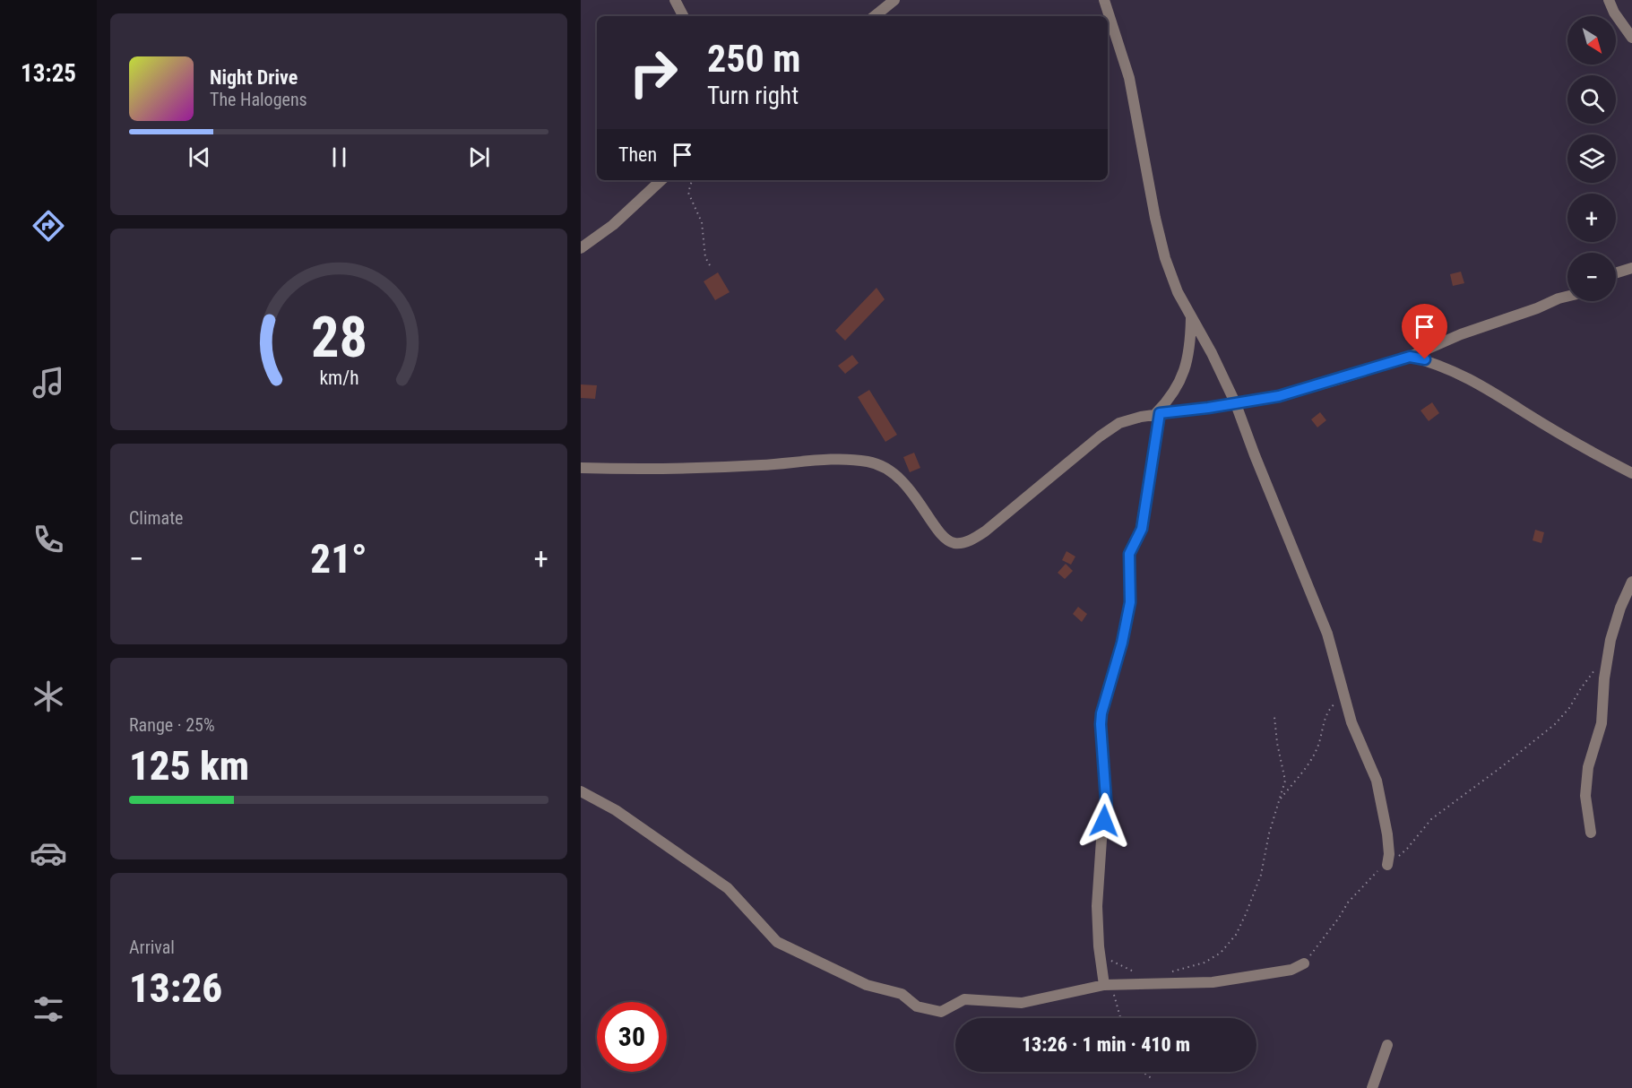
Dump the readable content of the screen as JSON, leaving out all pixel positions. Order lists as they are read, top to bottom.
{
  "north": "bottom right",
  "page": {
    "tabs": "13:25",
    "map_buttons": ["+", "−"],
    "turn": ["250 m", "Turn right"],
    "song": ["Night Drive", "The Halogens"],
    "then": "Then",
    "tile": [
      "Climate",
      ["Range · 25%", "125 km"],
      ["Arrival", "13:26"]
    ],
    "heat": ["−", "21°", "+"],
    "limit": "30",
    "trip": "13:26 · 1 min · 410 m",
    "gauge": ["28", "km/h"]
  }
}
